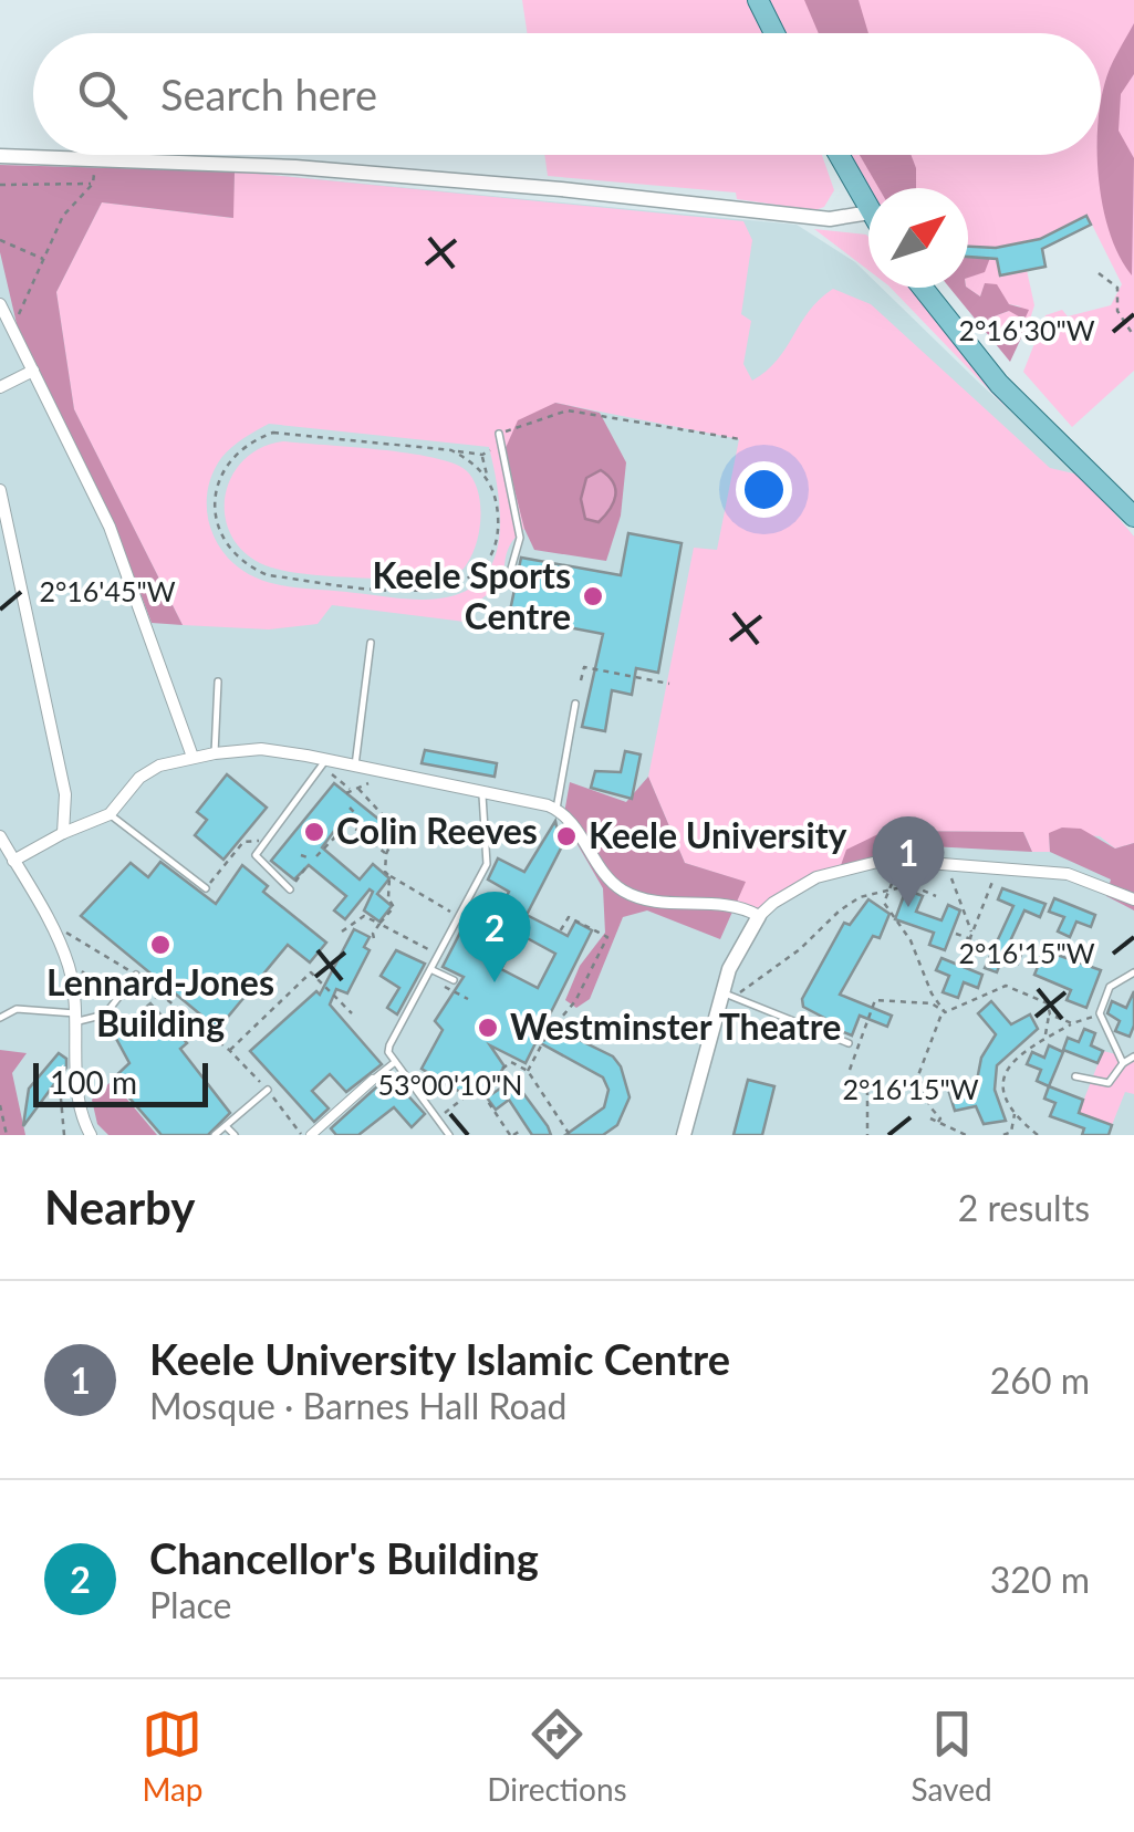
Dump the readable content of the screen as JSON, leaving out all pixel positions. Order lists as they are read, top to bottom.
{
  "places": [
    "Keele Sports Centre",
    "Colin Reeves",
    "Keele University",
    "Lennard-Jones Building",
    "Westminster Theatre"
  ],
  "scale_bar": "100 m",
  "north": "top right",
  "page": {
    "search": "Search here",
    "pins": ["1", "2"],
    "scale": "100 m",
    "heading": ["Nearby", "2 results"],
    "list": [
      {
        "mark": "1",
        "name": "Keele University Islamic Centre",
        "note": "Mosque · Barnes Hall Road",
        "value": "260 m"
      },
      {
        "mark": "2",
        "name": "Chancellor's Building",
        "note": "Place",
        "value": "320 m"
      }
    ],
    "nav": ["Map", "Directions", "Saved"]
  },
  "coordinates": [
    "2°16'30\"W",
    "2°16'45\"W",
    "2°16'15\"W",
    "53°00'10\"N"
  ]
}
